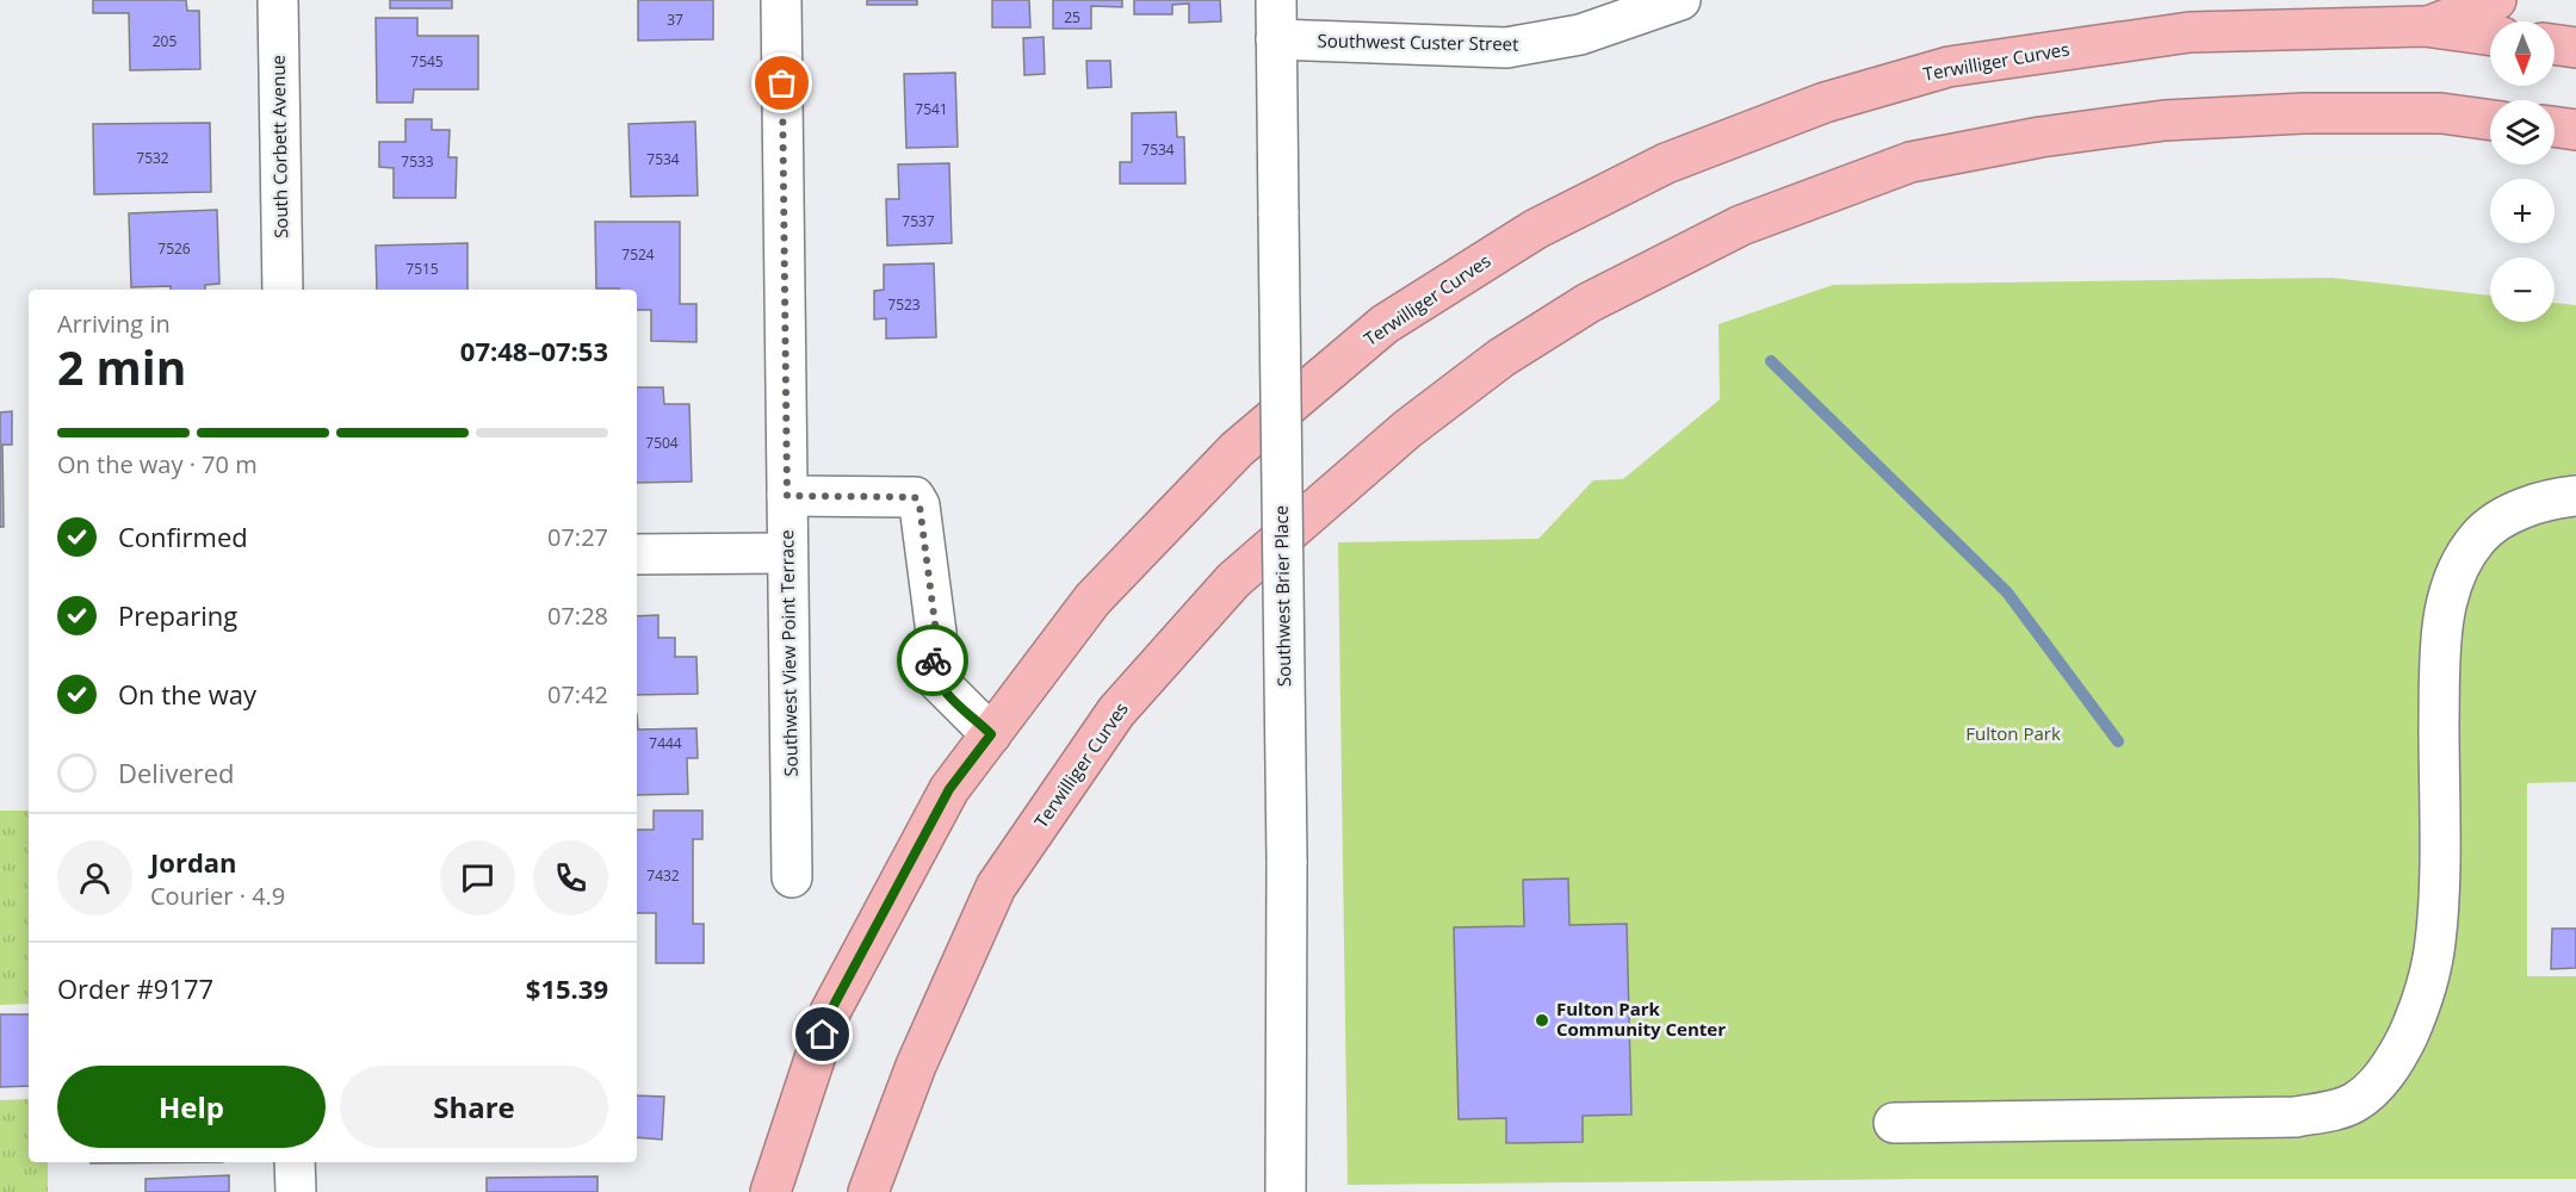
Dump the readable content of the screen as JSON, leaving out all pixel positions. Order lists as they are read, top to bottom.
{
  "streets": {
    "highway": ["Terwilliger Curves"],
    "street": [
      "Southwest Custer Street",
      "South Corbett Avenue",
      "Southwest Brier Place",
      "Southwest View Point Terrace"
    ]
  },
  "crossings": [
    ["Southwest Custer Street", "Southwest Brier Place"]
  ],
  "parks": ["Fulton Park"],
  "places": ["Fulton Park Community Center"],
  "house_numbers": [
    "25",
    "37",
    "205",
    "7545",
    "7541",
    "7534",
    "7532",
    "7534",
    "7533",
    "7537",
    "7526",
    "7524",
    "7515",
    "7523",
    "7504",
    "7444",
    "7432"
  ],
  "north": "bottom",
  "page": {
    "map_buttons": ["+", "−"],
    "heading": ["2 min", "Arriving in", "07:48–07:53"],
    "panel": [
      "Jordan",
      "Courier · 4.9",
      "Order #9177",
      "$15.39"
    ],
    "bar": "On the way · 70 m",
    "list": [
      ["Confirmed", "07:27"],
      ["Preparing", "07:28"],
      ["On the way", "07:42"],
      "Delivered"
    ],
    "buttons": ["Help", "Share"]
  }
}
